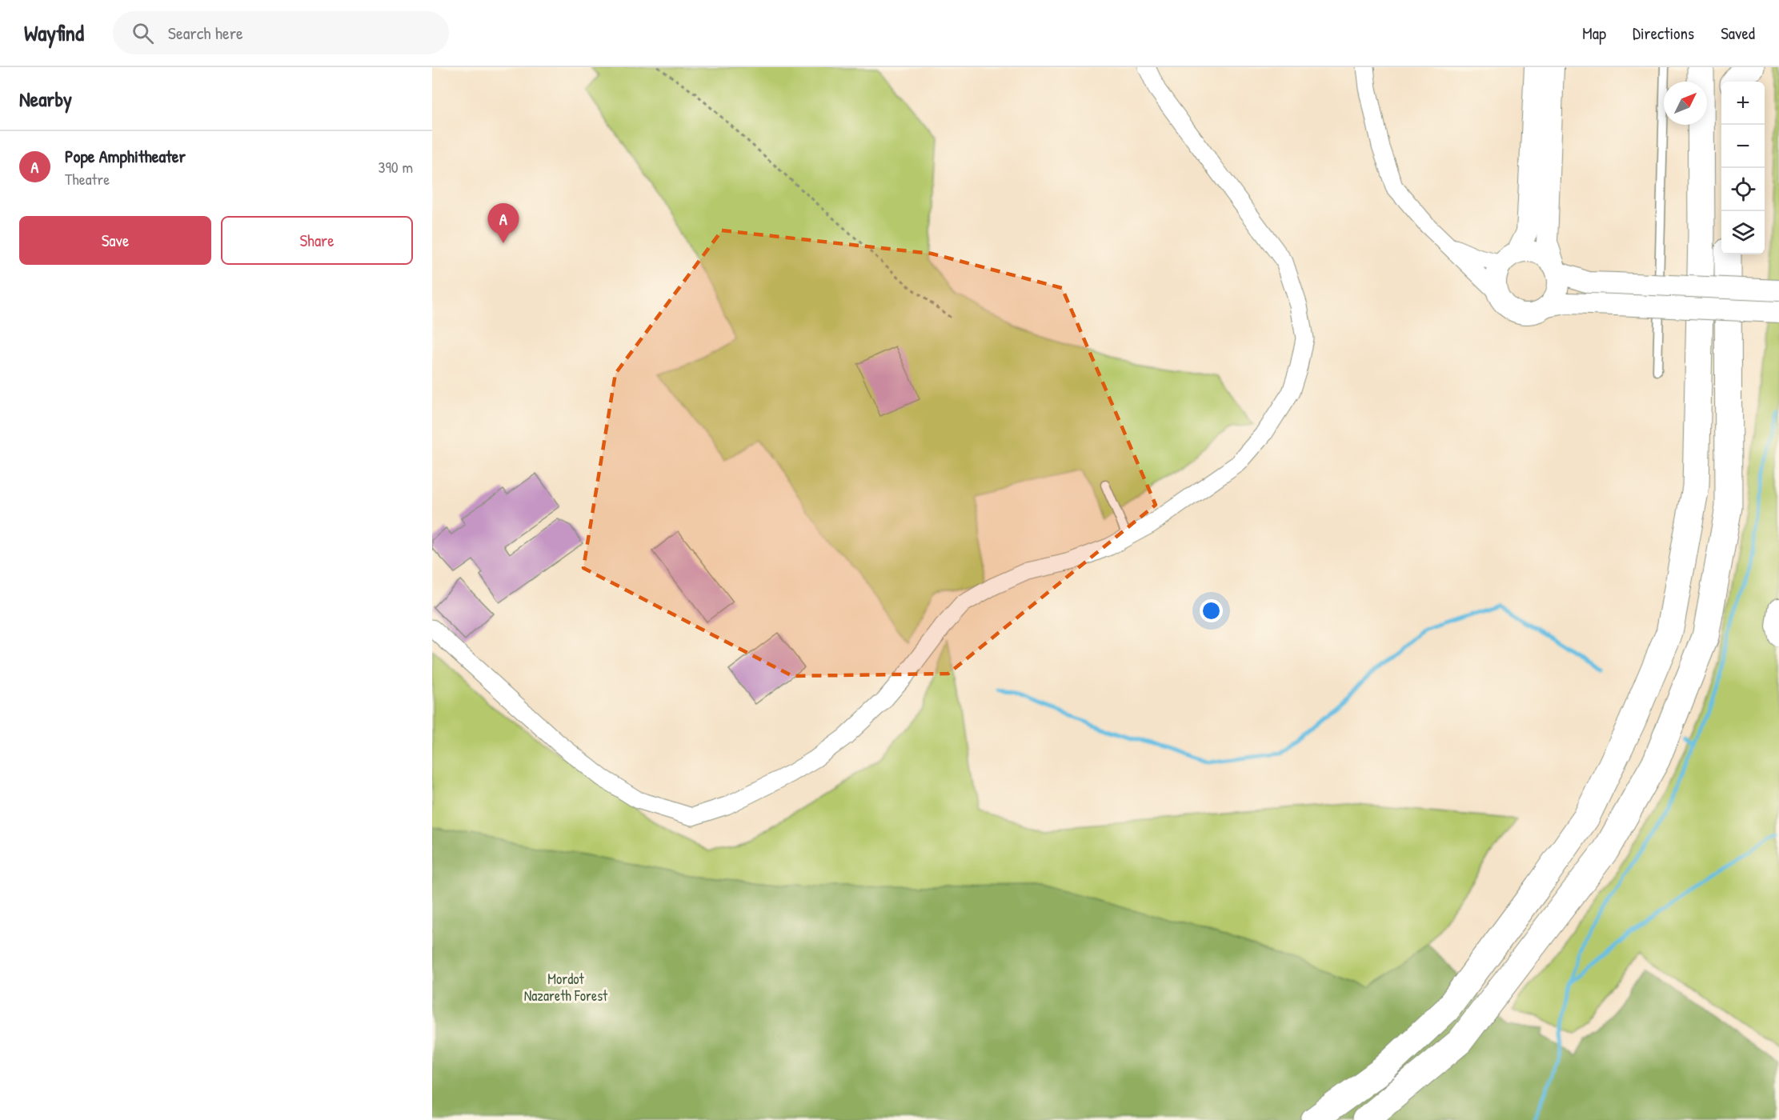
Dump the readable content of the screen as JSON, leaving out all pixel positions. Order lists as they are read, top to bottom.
{
  "parks": ["Mordot Nazareth Forest"],
  "north": "top right",
  "page": {
    "header": "Wayfind",
    "search": "Search here",
    "nav": ["Map", "Directions", "Saved"],
    "heading": "Nearby",
    "map_buttons": ["+", "−"],
    "list": [
      {
        "mark": "A",
        "name": "Pope Amphitheater",
        "note": "Theatre",
        "value": "390 m"
      }
    ],
    "buttons": ["Save", "Share"],
    "pins": "A"
  }
}
